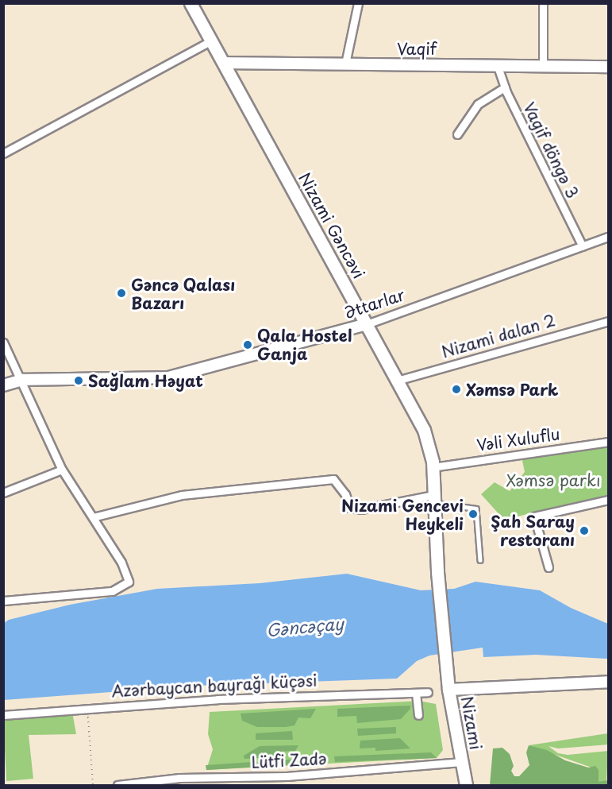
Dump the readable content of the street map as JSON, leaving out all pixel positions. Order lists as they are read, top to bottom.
{
  "streets": {
    "main road": ["Nizami Gəncəvi", "Nizami"],
    "street": [
      "Vaqif",
      "Vagif döngə 3",
      "Əttarlar",
      "Nizami dalan 2",
      "Vəli Xuluflu",
      "Azərbaycan bayrağı küçəsi",
      "Lütfi Zadə"
    ]
  },
  "crossings": [
    ["Vaqif", "Vagif döngə 3"],
    ["Vaqif", "Nizami Gəncəvi"],
    ["Vagif döngə 3", "Əttarlar"],
    ["Nizami Gəncəvi", "Əttarlar"],
    ["Nizami Gəncəvi", "Nizami dalan 2"],
    ["Nizami Gəncəvi", "Vəli Xuluflu"],
    ["Nizami Gəncəvi", "Nizami"],
    ["Nizami", "Lütfi Zadə"]
  ],
  "water": ["Gəncəçay"],
  "parks": ["Xəmsə parkı"],
  "places": [
    "Gəncə Qalası Bazarı",
    "Qala Hostel Ganja",
    "Sağlam Həyat",
    "Xəmsə Park",
    "Nizami Gencevi Heykeli",
    "Şah Saray restoranı"
  ]
}
